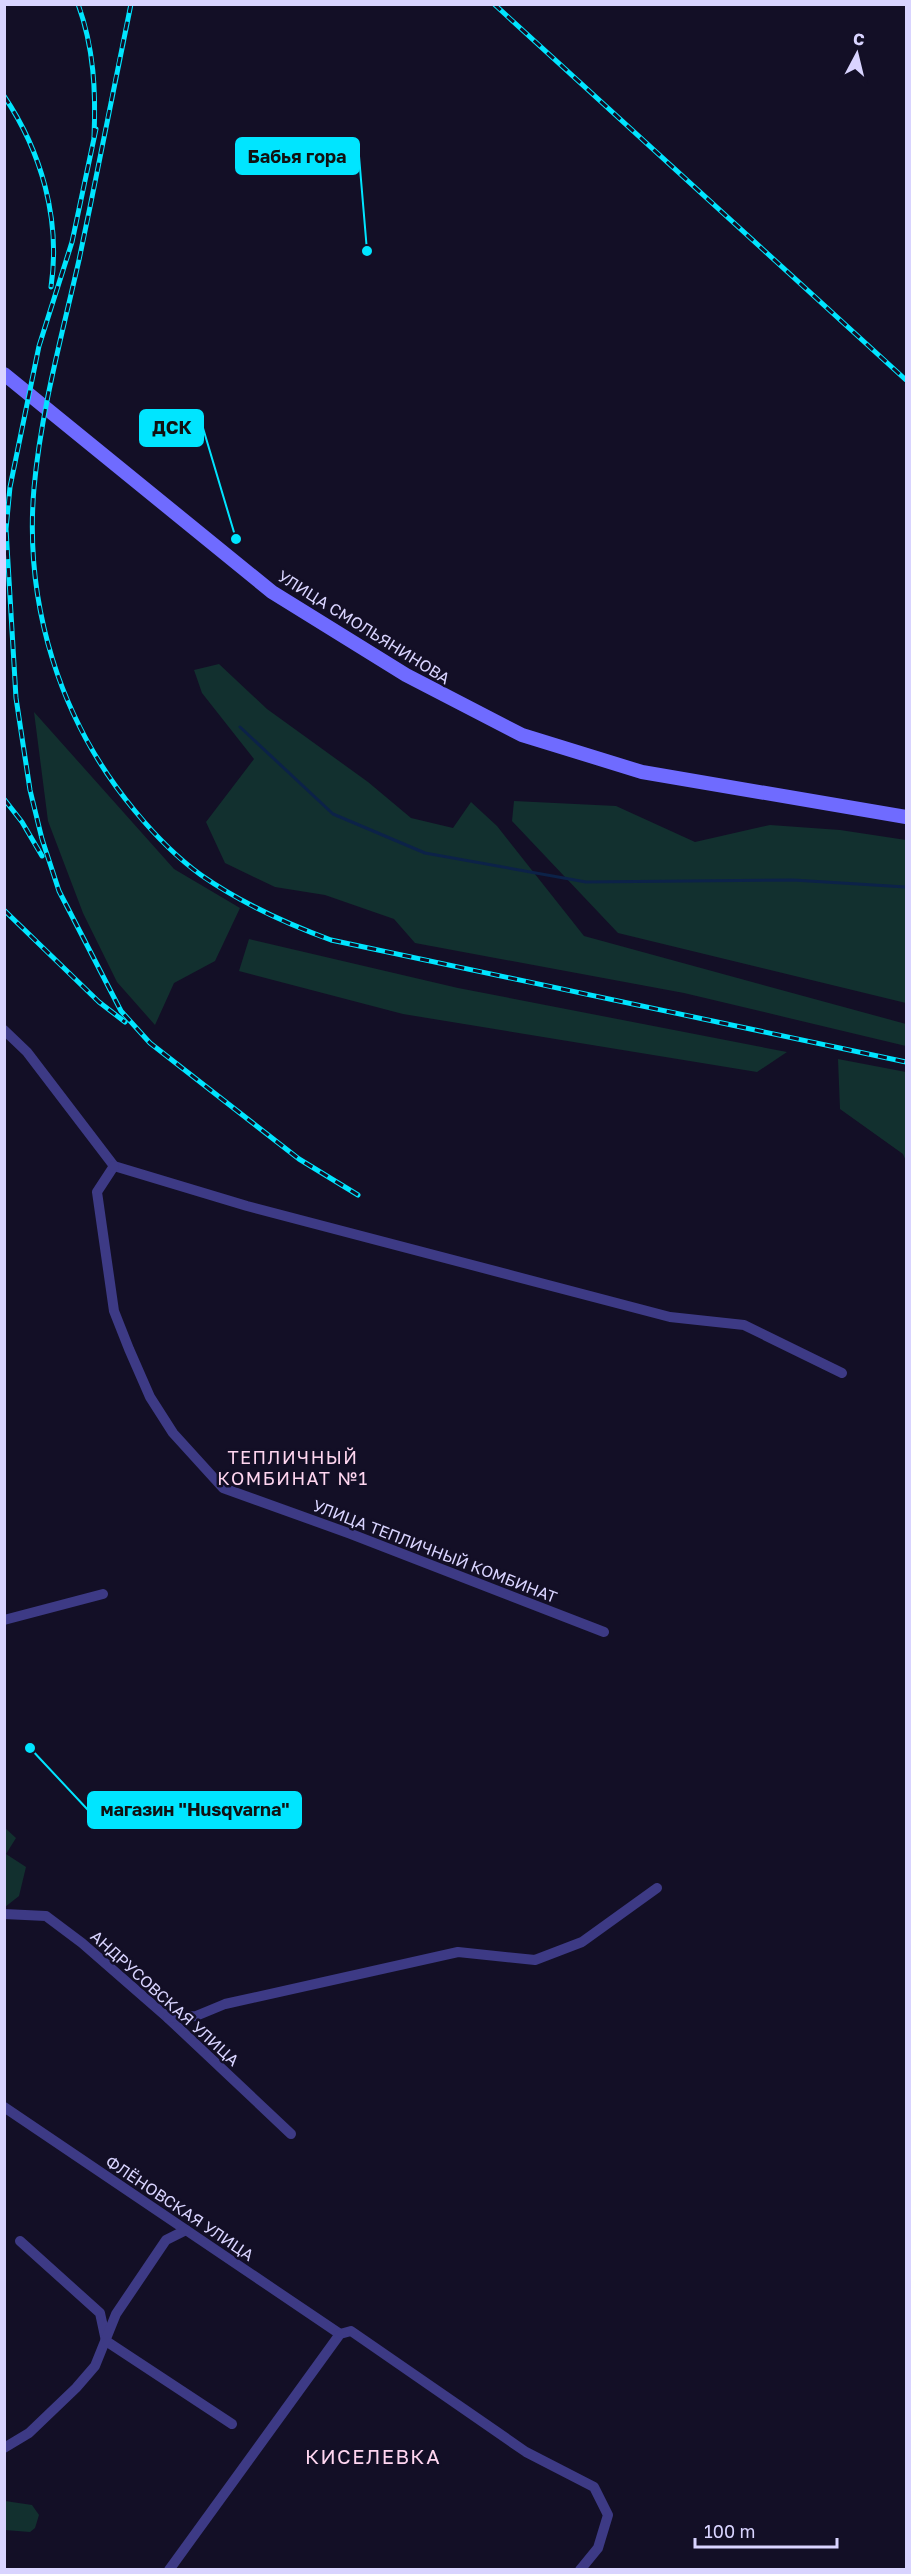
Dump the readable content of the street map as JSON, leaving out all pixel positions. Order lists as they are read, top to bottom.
{
  "streets": {
    "street": [
      "УЛИЦА СМОЛЬЯНИНОВА",
      "УЛИЦА ТЕПЛИЧНЫЙ КОМБИНАТ",
      "АНДРУСОВСКАЯ УЛИЦА",
      "ФЛЁНОВСКАЯ УЛИЦА"
    ]
  },
  "districts": ["ТЕПЛИЧНЫЙ КОМБИНАТ №1", "КИСЕЛЕВКА"],
  "places": ["Бабья гора", "ДСК", "магазин \"Husqvarna\""],
  "scale_bar": "100 m",
  "north": "top"
}
